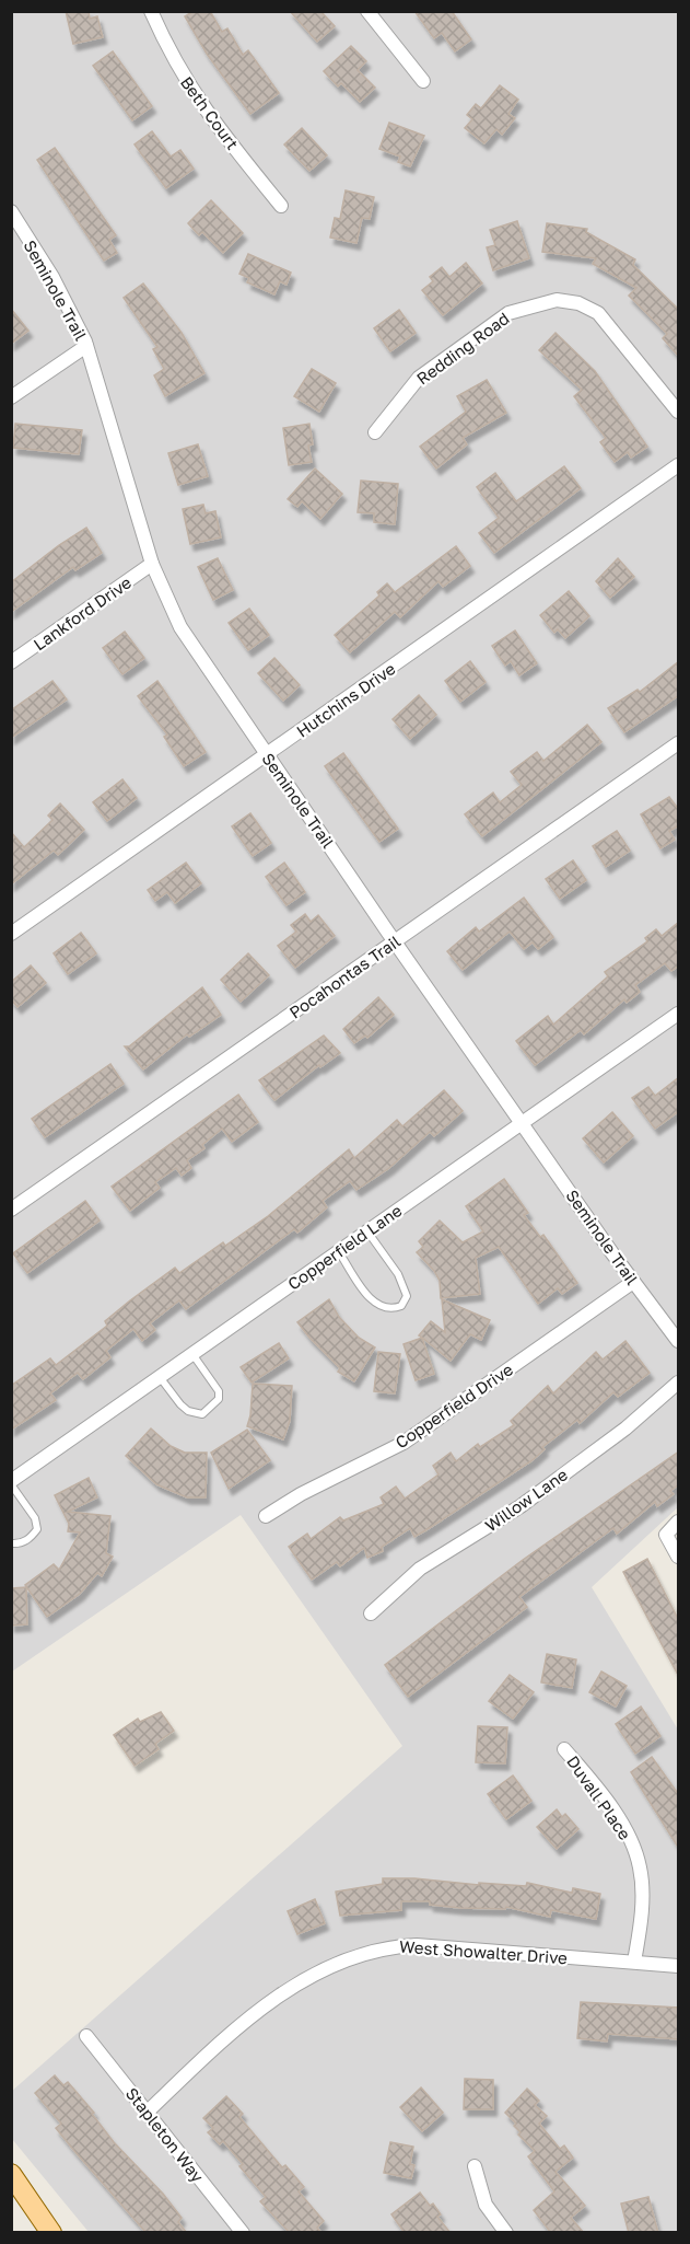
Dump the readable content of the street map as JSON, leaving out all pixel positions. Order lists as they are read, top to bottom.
{
  "streets": {
    "street": [
      "Beth Court",
      "Seminole Trail",
      "Redding Road",
      "Lankford Drive",
      "Hutchins Drive",
      "Pocahontas Trail",
      "Copperfield Lane",
      "Copperfield Drive",
      "Willow Lane",
      "Duvall Place",
      "West Showalter Drive",
      "Stapleton Way"
    ]
  },
  "crossings": [
    ["Seminole Trail", "Lankford Drive"],
    ["Seminole Trail", "Hutchins Drive"],
    ["Seminole Trail", "Pocahontas Trail"],
    ["Seminole Trail", "Copperfield Lane"],
    ["Seminole Trail", "Copperfield Drive"],
    ["Duvall Place", "West Showalter Drive"],
    ["West Showalter Drive", "Stapleton Way"]
  ]
}
